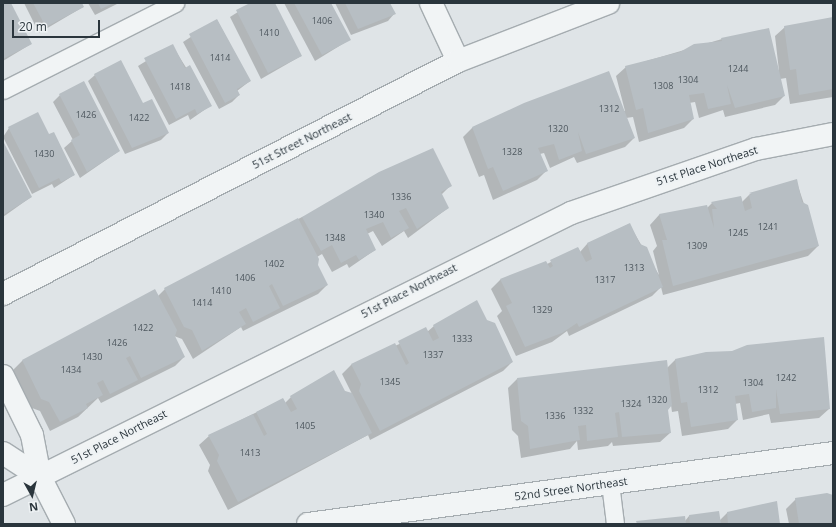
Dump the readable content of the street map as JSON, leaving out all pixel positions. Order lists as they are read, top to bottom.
{
  "streets": {
    "street": ["51st Street Northeast", "51st Place Northeast", "52nd Street Northeast"]
  },
  "house_numbers": [
    "1406",
    "1410",
    "1414",
    "1244",
    "1304",
    "1308",
    "1418",
    "1312",
    "1426",
    "1422",
    "1320",
    "1328",
    "1430",
    "1336",
    "1340",
    "1241",
    "1245",
    "1348",
    "1309",
    "1402",
    "1313",
    "1406",
    "1317",
    "1410",
    "1414",
    "1329",
    "1422",
    "1333",
    "1426",
    "1337",
    "1430",
    "1434",
    "1242",
    "1345",
    "1304",
    "1312",
    "1320",
    "1324",
    "1332",
    "1336",
    "1405",
    "1413"
  ],
  "scale_bar": "20 m",
  "north": "bottom"
}
